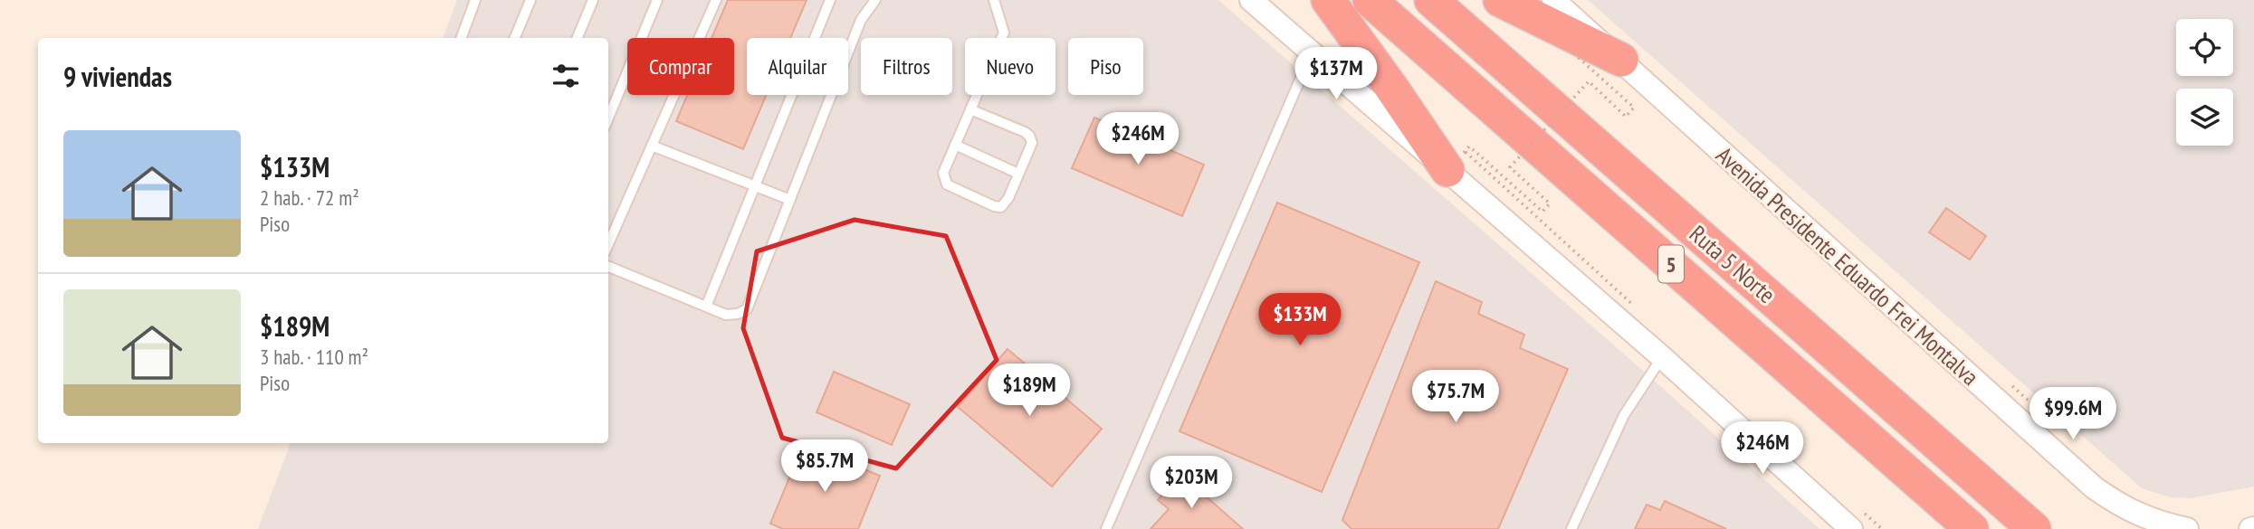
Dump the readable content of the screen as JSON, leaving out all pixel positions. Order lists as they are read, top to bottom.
{
  "streets": {
    "highway": ["5", "Ruta 5 Norte"],
    "street": ["Avenida Presidente Eduardo Frei Montalva"]
  },
  "page": {
    "chip": [
      "Comprar",
      "Alquilar",
      "Filtros",
      "Nuevo",
      "Piso"
    ],
    "heading": "9 viviendas",
    "price": [
      "$137M",
      "$246M",
      "$133M",
      "$189M",
      "$75.7M",
      "$99.6M",
      "$246M",
      "$85.7M",
      "$203M"
    ],
    "list": [
      {
        "name": "$133M",
        "note": "2 hab. · 72 m² · Piso"
      },
      {
        "name": "$189M",
        "note": "3 hab. · 110 m² · Piso"
      }
    ]
  }
}
